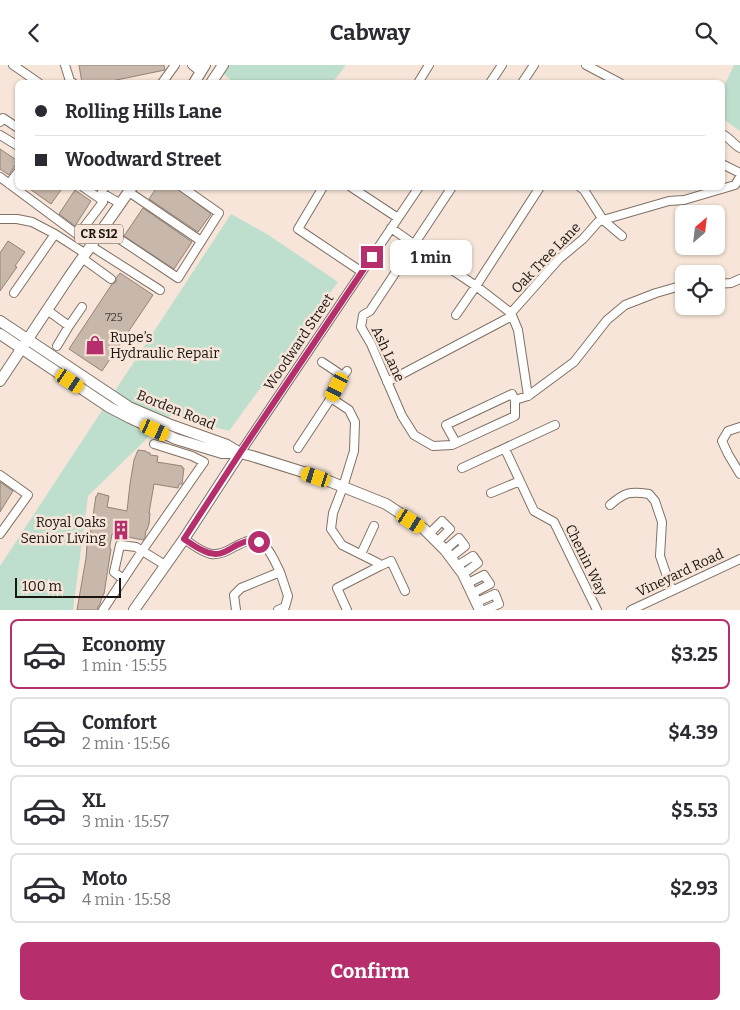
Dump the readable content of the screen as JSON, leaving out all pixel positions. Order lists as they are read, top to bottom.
{
  "streets": {
    "main road": ["CR S12", "Woodward Street", "Borden Road"],
    "street": [
      "Oak Tree Lane",
      "Ash Lane",
      "Chenin Way",
      "Vineyard Road"
    ]
  },
  "crossings": [
    ["CR S12", "Borden Road"],
    ["Woodward Street", "Borden Road"]
  ],
  "places": {
    "shop": ["Rupe’s Hydraulic Repair"],
    "building": ["Royal Oaks Senior Living"]
  },
  "house_numbers": ["725"],
  "scale_bar": "100 m",
  "north": "top right",
  "page": {
    "header": "Cabway",
    "banner": ["Rolling Hills Lane", "Woodward Street"],
    "bubble": "1 min",
    "scale": "100 m",
    "list": [
      {
        "name": "Economy",
        "note": "1 min · 15:55",
        "value": "$3.25"
      },
      {
        "name": "Comfort",
        "note": "2 min · 15:56",
        "value": "$4.39"
      },
      {
        "name": "XL",
        "note": "3 min · 15:57",
        "value": "$5.53"
      },
      {
        "name": "Moto",
        "note": "4 min · 15:58",
        "value": "$2.93"
      }
    ],
    "buttons": "Confirm"
  }
}
